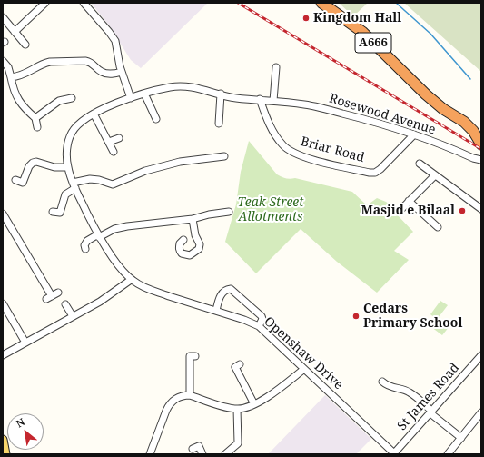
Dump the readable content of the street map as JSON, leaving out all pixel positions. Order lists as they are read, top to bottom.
{
  "streets": {
    "highway": ["A666"],
    "street": [
      "Rosewood Avenue",
      "Briar Road",
      "Openshaw Drive",
      "St James Road"
    ]
  },
  "crossings": [
    ["Rosewood Avenue", "Briar Road"],
    ["Rosewood Avenue", "Openshaw Drive"],
    ["Openshaw Drive", "St James Road"]
  ],
  "parks": ["Teak Street Allotments"],
  "places": ["Kingdom Hall", "Masjid e Bilaal", "Cedars Primary School"],
  "north": "top left"
}
